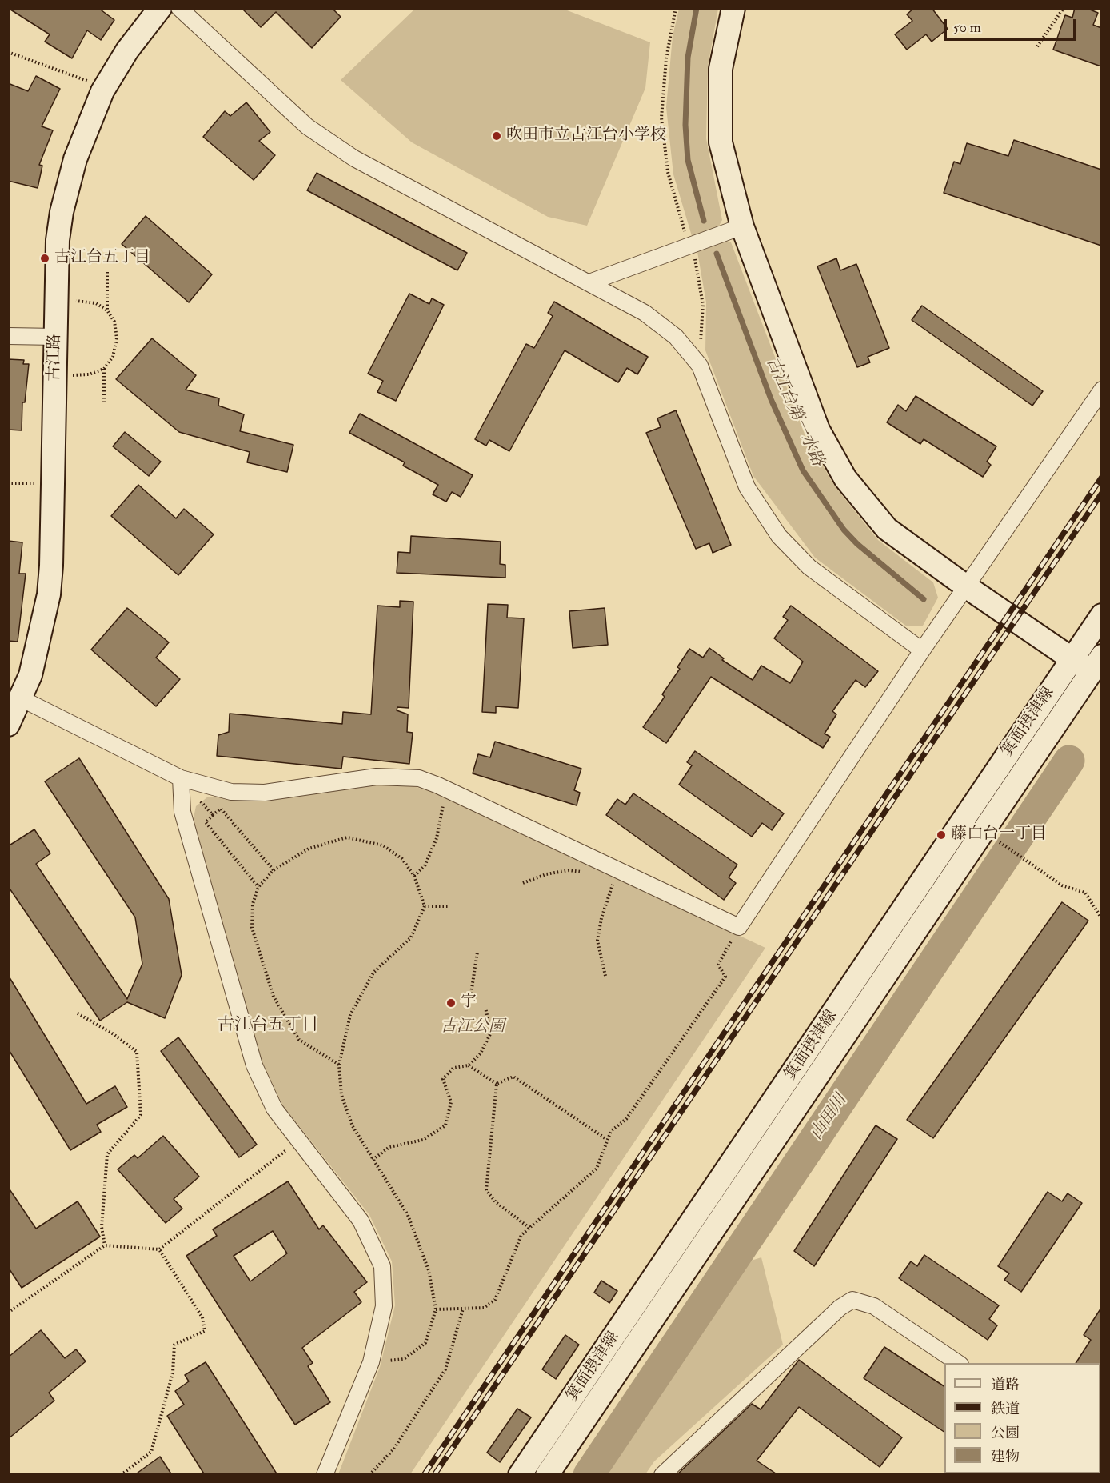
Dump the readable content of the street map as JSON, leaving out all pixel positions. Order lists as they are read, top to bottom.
{
  "streets": {
    "main road": ["古江路", "箕面摂津線"]
  },
  "districts": ["古江台五丁目"],
  "water": ["古江台第一水路", "山田川"],
  "parks": ["古江公園"],
  "places": [
    "吹田市立古江台小学校",
    "古江台五丁目",
    "藤白台一丁目",
    "宇"
  ],
  "legend": [
    "道路",
    "鉄道",
    "公園",
    "建物"
  ],
  "scale_bar": "50 m"
}
